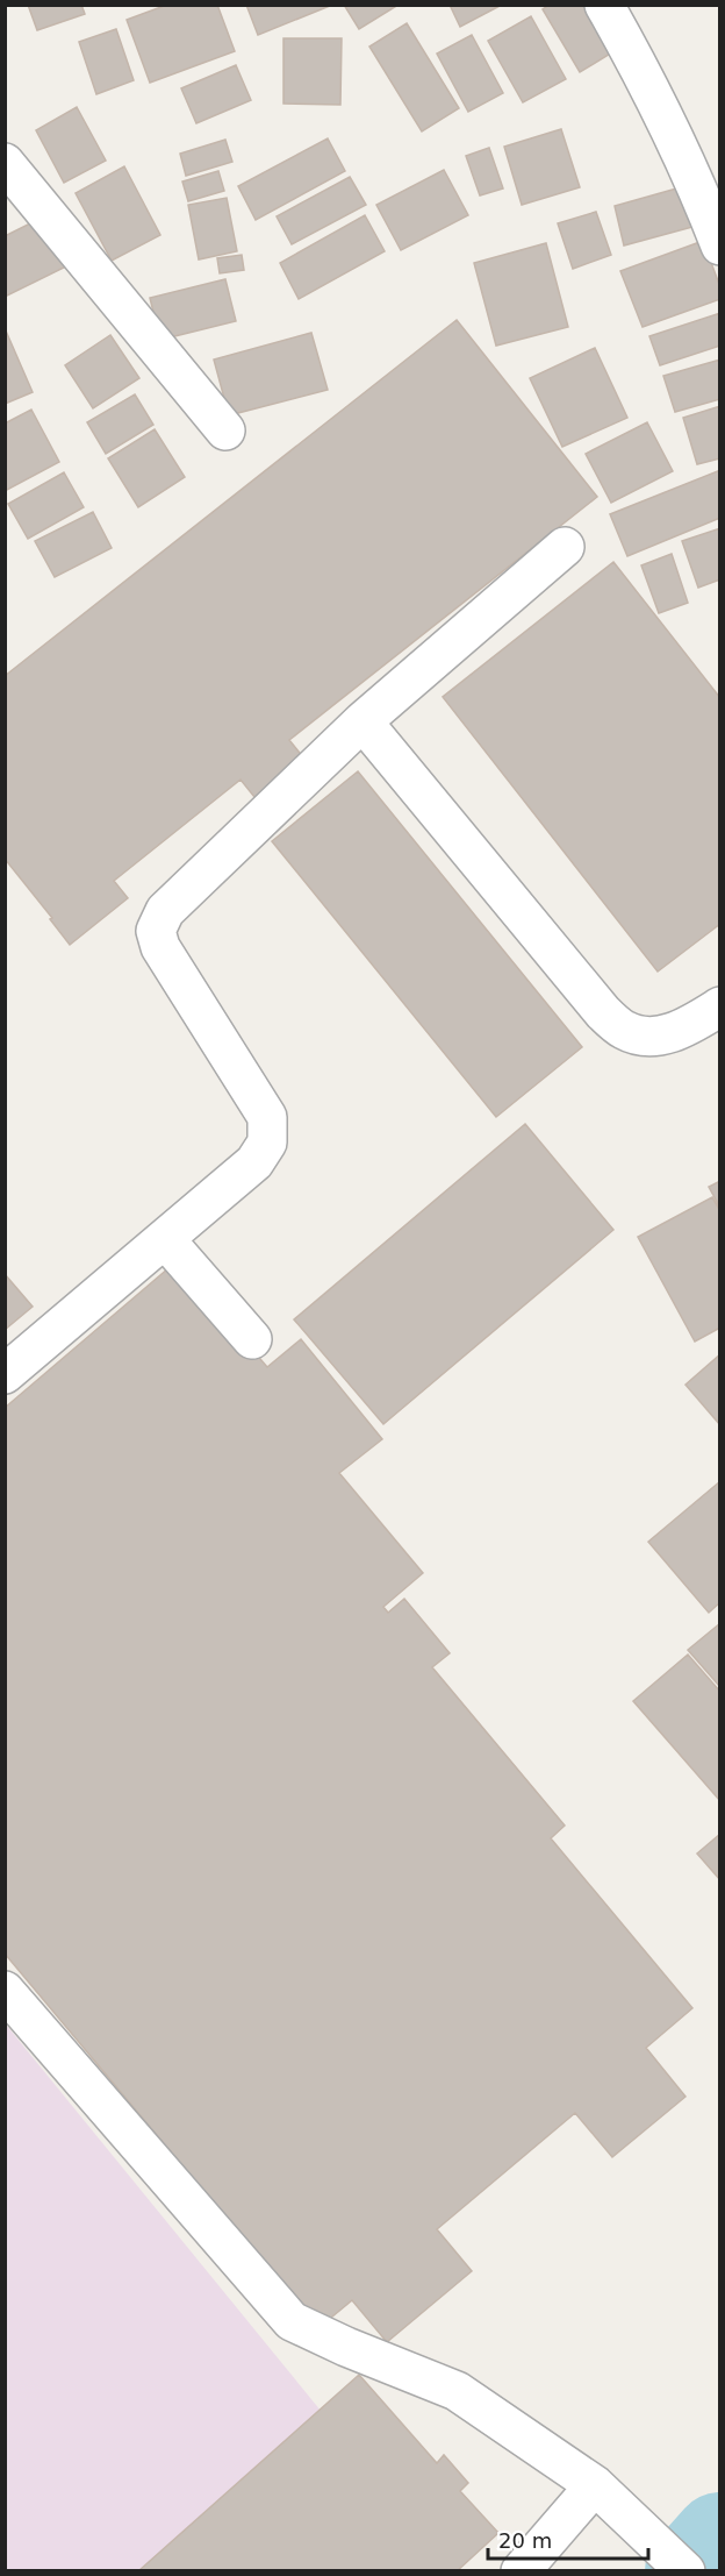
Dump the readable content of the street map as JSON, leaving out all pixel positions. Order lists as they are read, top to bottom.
{
  "scale_bar": "20 m"
}
